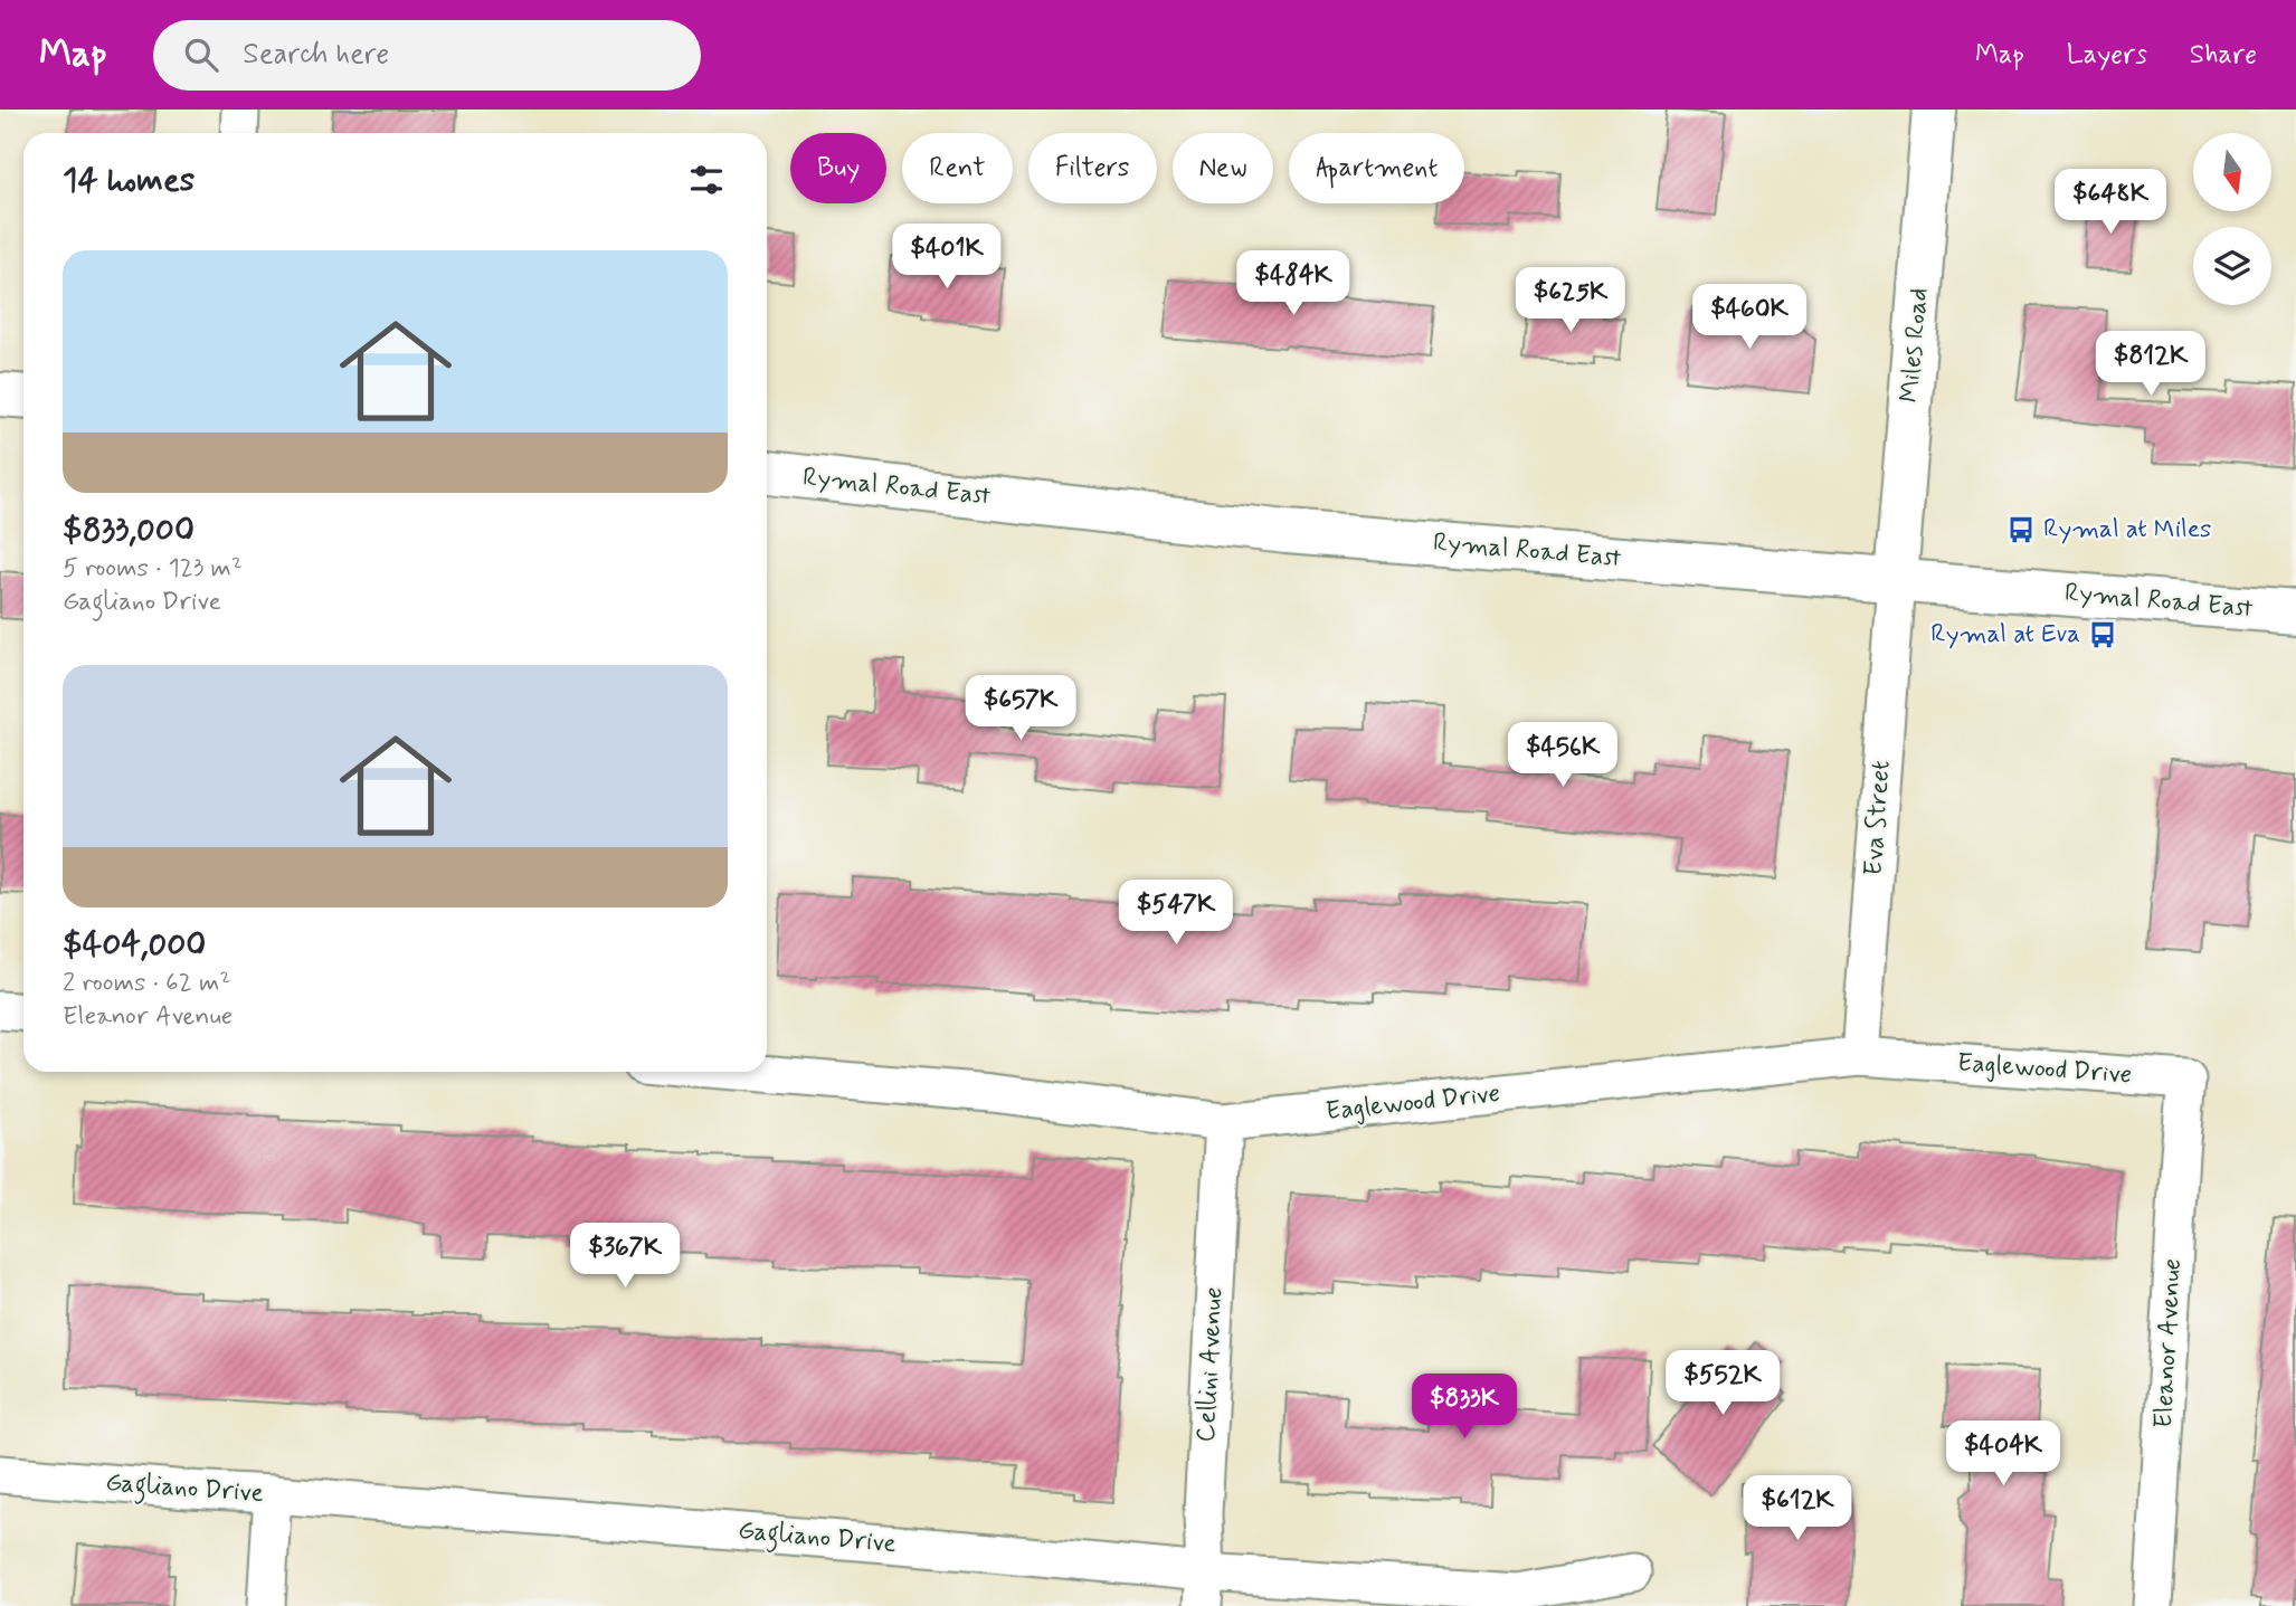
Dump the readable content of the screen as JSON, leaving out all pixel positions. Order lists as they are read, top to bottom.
{
  "streets": {
    "main road": ["Miles Road", "Rymal Road East"],
    "street": [
      "Eva Street",
      "Eaglewood Drive",
      "Eleanor Avenue",
      "Cellini Avenue",
      "Gagliano Drive"
    ]
  },
  "crossings": [
    ["Miles Road", "Rymal Road East"],
    ["Miles Road", "Eva Street"],
    ["Rymal Road East", "Eva Street"],
    ["Eva Street", "Eaglewood Drive"],
    ["Eaglewood Drive", "Eleanor Avenue"],
    ["Eaglewood Drive", "Cellini Avenue"],
    ["Cellini Avenue", "Gagliano Drive"]
  ],
  "places": {
    "bus stop": ["Rymal at Miles", "Rymal at Eva"]
  },
  "north": "bottom",
  "page": {
    "header": "Map",
    "search": "Search here",
    "nav": ["Map", "Layers", "Share"],
    "chip": [
      "Buy",
      "Rent",
      "Filters",
      "New",
      "Apartment"
    ],
    "heading": "14 homes",
    "price": [
      "$648K",
      "$401K",
      "$484K",
      "$625K",
      "$460K",
      "$812K",
      "$657K",
      "$456K",
      "$547K",
      "$367K",
      "$552K",
      "$833K",
      "$404K",
      "$612K"
    ],
    "list": [
      {
        "name": "$833,000",
        "note": "5 rooms · 123 m² · Gagliano Drive"
      },
      {
        "name": "$404,000",
        "note": "2 rooms · 62 m² · Eleanor Avenue"
      }
    ]
  }
}
